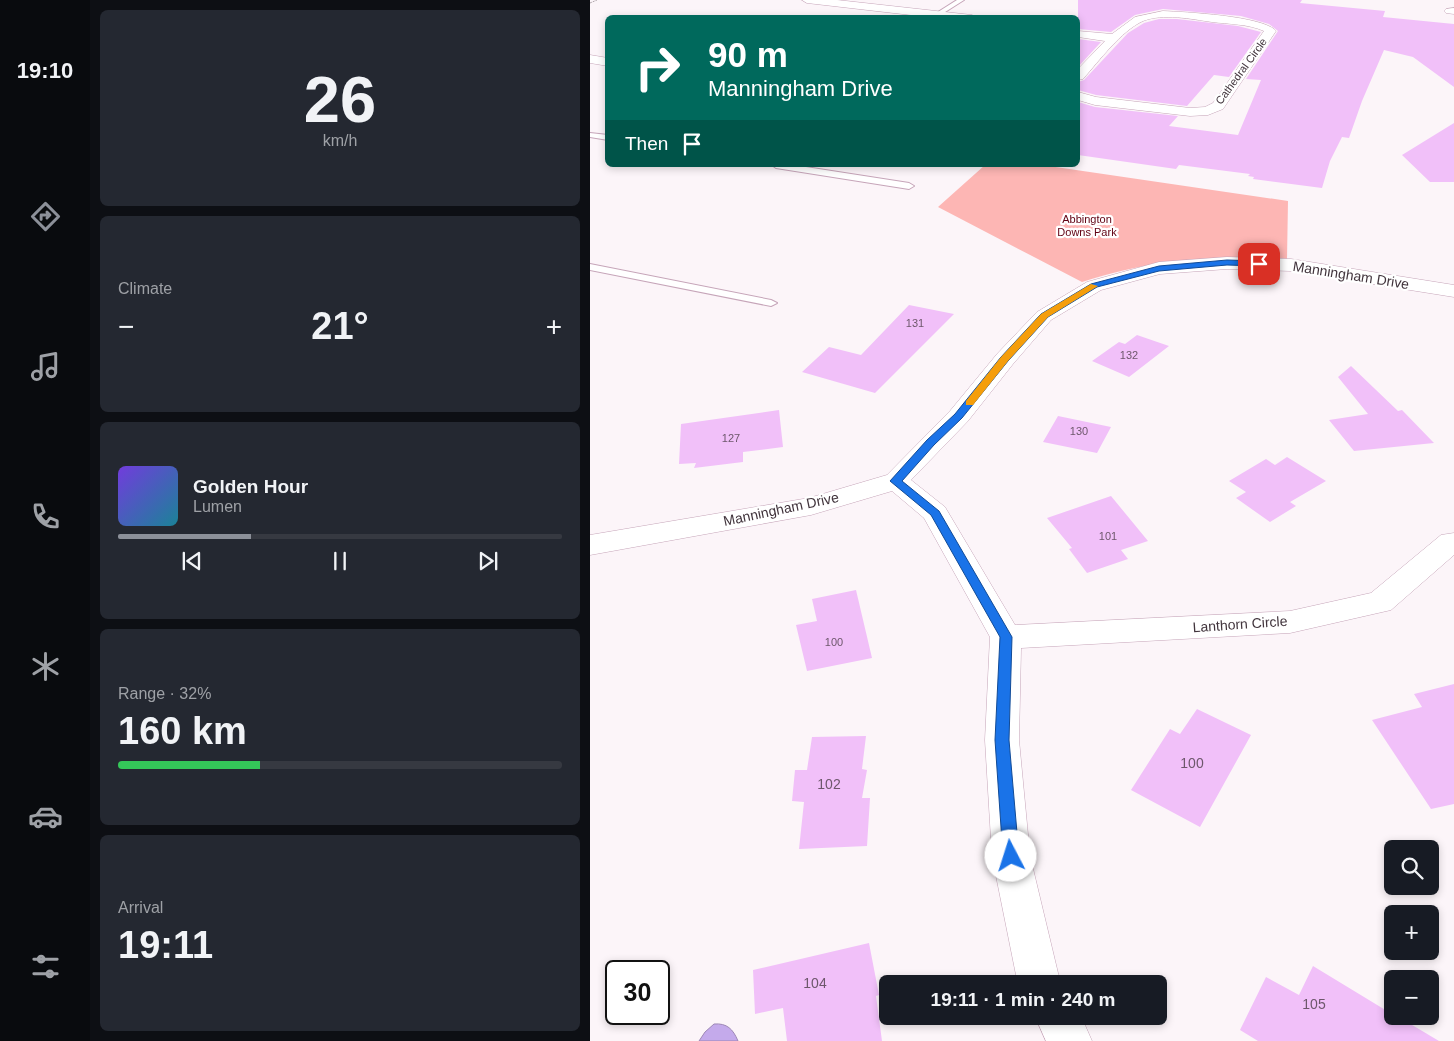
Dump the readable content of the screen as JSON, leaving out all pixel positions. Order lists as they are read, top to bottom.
{
  "streets": {
    "street": ["Cathedral Circle", "Manningham Drive", "Lanthorn Circle"]
  },
  "parks": ["Abbington Downs Park"],
  "house_numbers": [
    "131",
    "132",
    "130",
    "127",
    "101",
    "100",
    "100",
    "102",
    "104",
    "105"
  ],
  "page": {
    "tabs": "19:10",
    "tile": [
      ["26", "km/h"],
      "Climate",
      ["Range · 32%", "160 km"],
      ["Arrival", "19:11"]
    ],
    "turn": ["90 m", "Manningham Drive"],
    "then": "Then",
    "heat": ["−", "21°", "+"],
    "song": ["Golden Hour", "Lumen"],
    "map_buttons": ["+", "−"],
    "limit": "30",
    "trip": "19:11 · 1 min · 240 m"
  }
}
